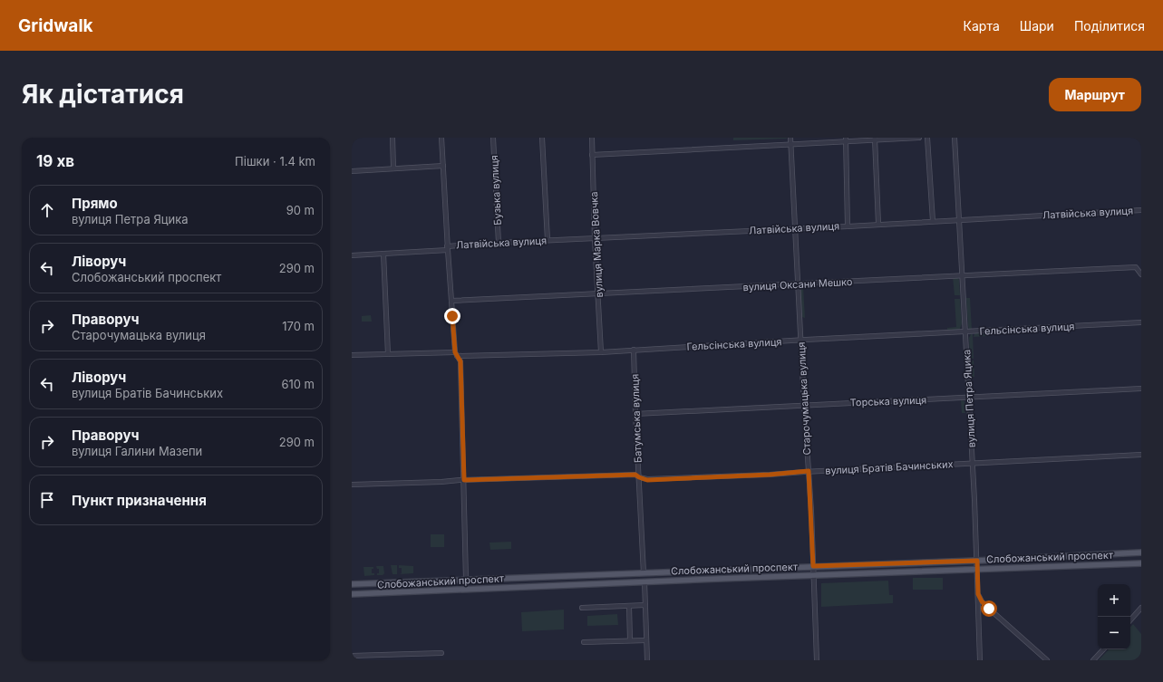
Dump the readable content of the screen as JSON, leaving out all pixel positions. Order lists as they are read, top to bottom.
{
  "streets": {
    "main road": ["Слобожанський проспект"],
    "street": [
      "Бузька вулиця",
      "Латвійська вулиця",
      "вулиця Марка Вовчка",
      "вулиця Оксани Мешко",
      "Гельсінська вулиця",
      "Старочумацька вулиця",
      "вулиця Петра Яцика",
      "Торська вулиця",
      "Батумська вулиця",
      "вулиця Братів Бачинських"
    ]
  },
  "crossings": [
    ["Бузька вулиця", "Латвійська вулиця"],
    ["Латвійська вулиця", "вулиця Марка Вовчка"],
    ["Латвійська вулиця", "Старочумацька вулиця"],
    ["Латвійська вулиця", "вулиця Петра Яцика"],
    ["вулиця Марка Вовчка", "вулиця Оксани Мешко"],
    ["вулиця Марка Вовчка", "Гельсінська вулиця"],
    ["вулиця Оксани Мешко", "Старочумацька вулиця"],
    ["вулиця Оксани Мешко", "вулиця Петра Яцика"],
    ["Гельсінська вулиця", "Старочумацька вулиця"],
    ["Гельсінська вулиця", "вулиця Петра Яцика"],
    ["Гельсінська вулиця", "Батумська вулиця"],
    ["Старочумацька вулиця", "Торська вулиця"],
    ["Старочумацька вулиця", "вулиця Братів Бачинських"],
    ["Старочумацька вулиця", "Слобожанський проспект"],
    ["вулиця Петра Яцика", "Торська вулиця"],
    ["вулиця Петра Яцика", "вулиця Братів Бачинських"],
    ["вулиця Петра Яцика", "Слобожанський проспект"],
    ["Торська вулиця", "Батумська вулиця"],
    ["Батумська вулиця", "вулиця Братів Бачинських"],
    ["Батумська вулиця", "Слобожанський проспект"]
  ],
  "page": {
    "header": "Gridwalk",
    "nav": ["Карта", "Шари", "Поділитися"],
    "buttons": "Маршрут",
    "title": "Як дістатися",
    "heading": ["19 хв", "Пішки · 1.4 km"],
    "list": [
      ["Прямо", "вулиця Петра Яцика", "90 m"],
      ["Ліворуч", "Слобожанський проспект", "290 m"],
      ["Праворуч", "Старочумацька вулиця", "170 m"],
      ["Ліворуч", "вулиця Братів Бачинських", "610 m"],
      ["Праворуч", "вулиця Галини Мазепи", "290 m"],
      "Пункт призначення"
    ],
    "map_buttons": ["+", "−"]
  }
}
